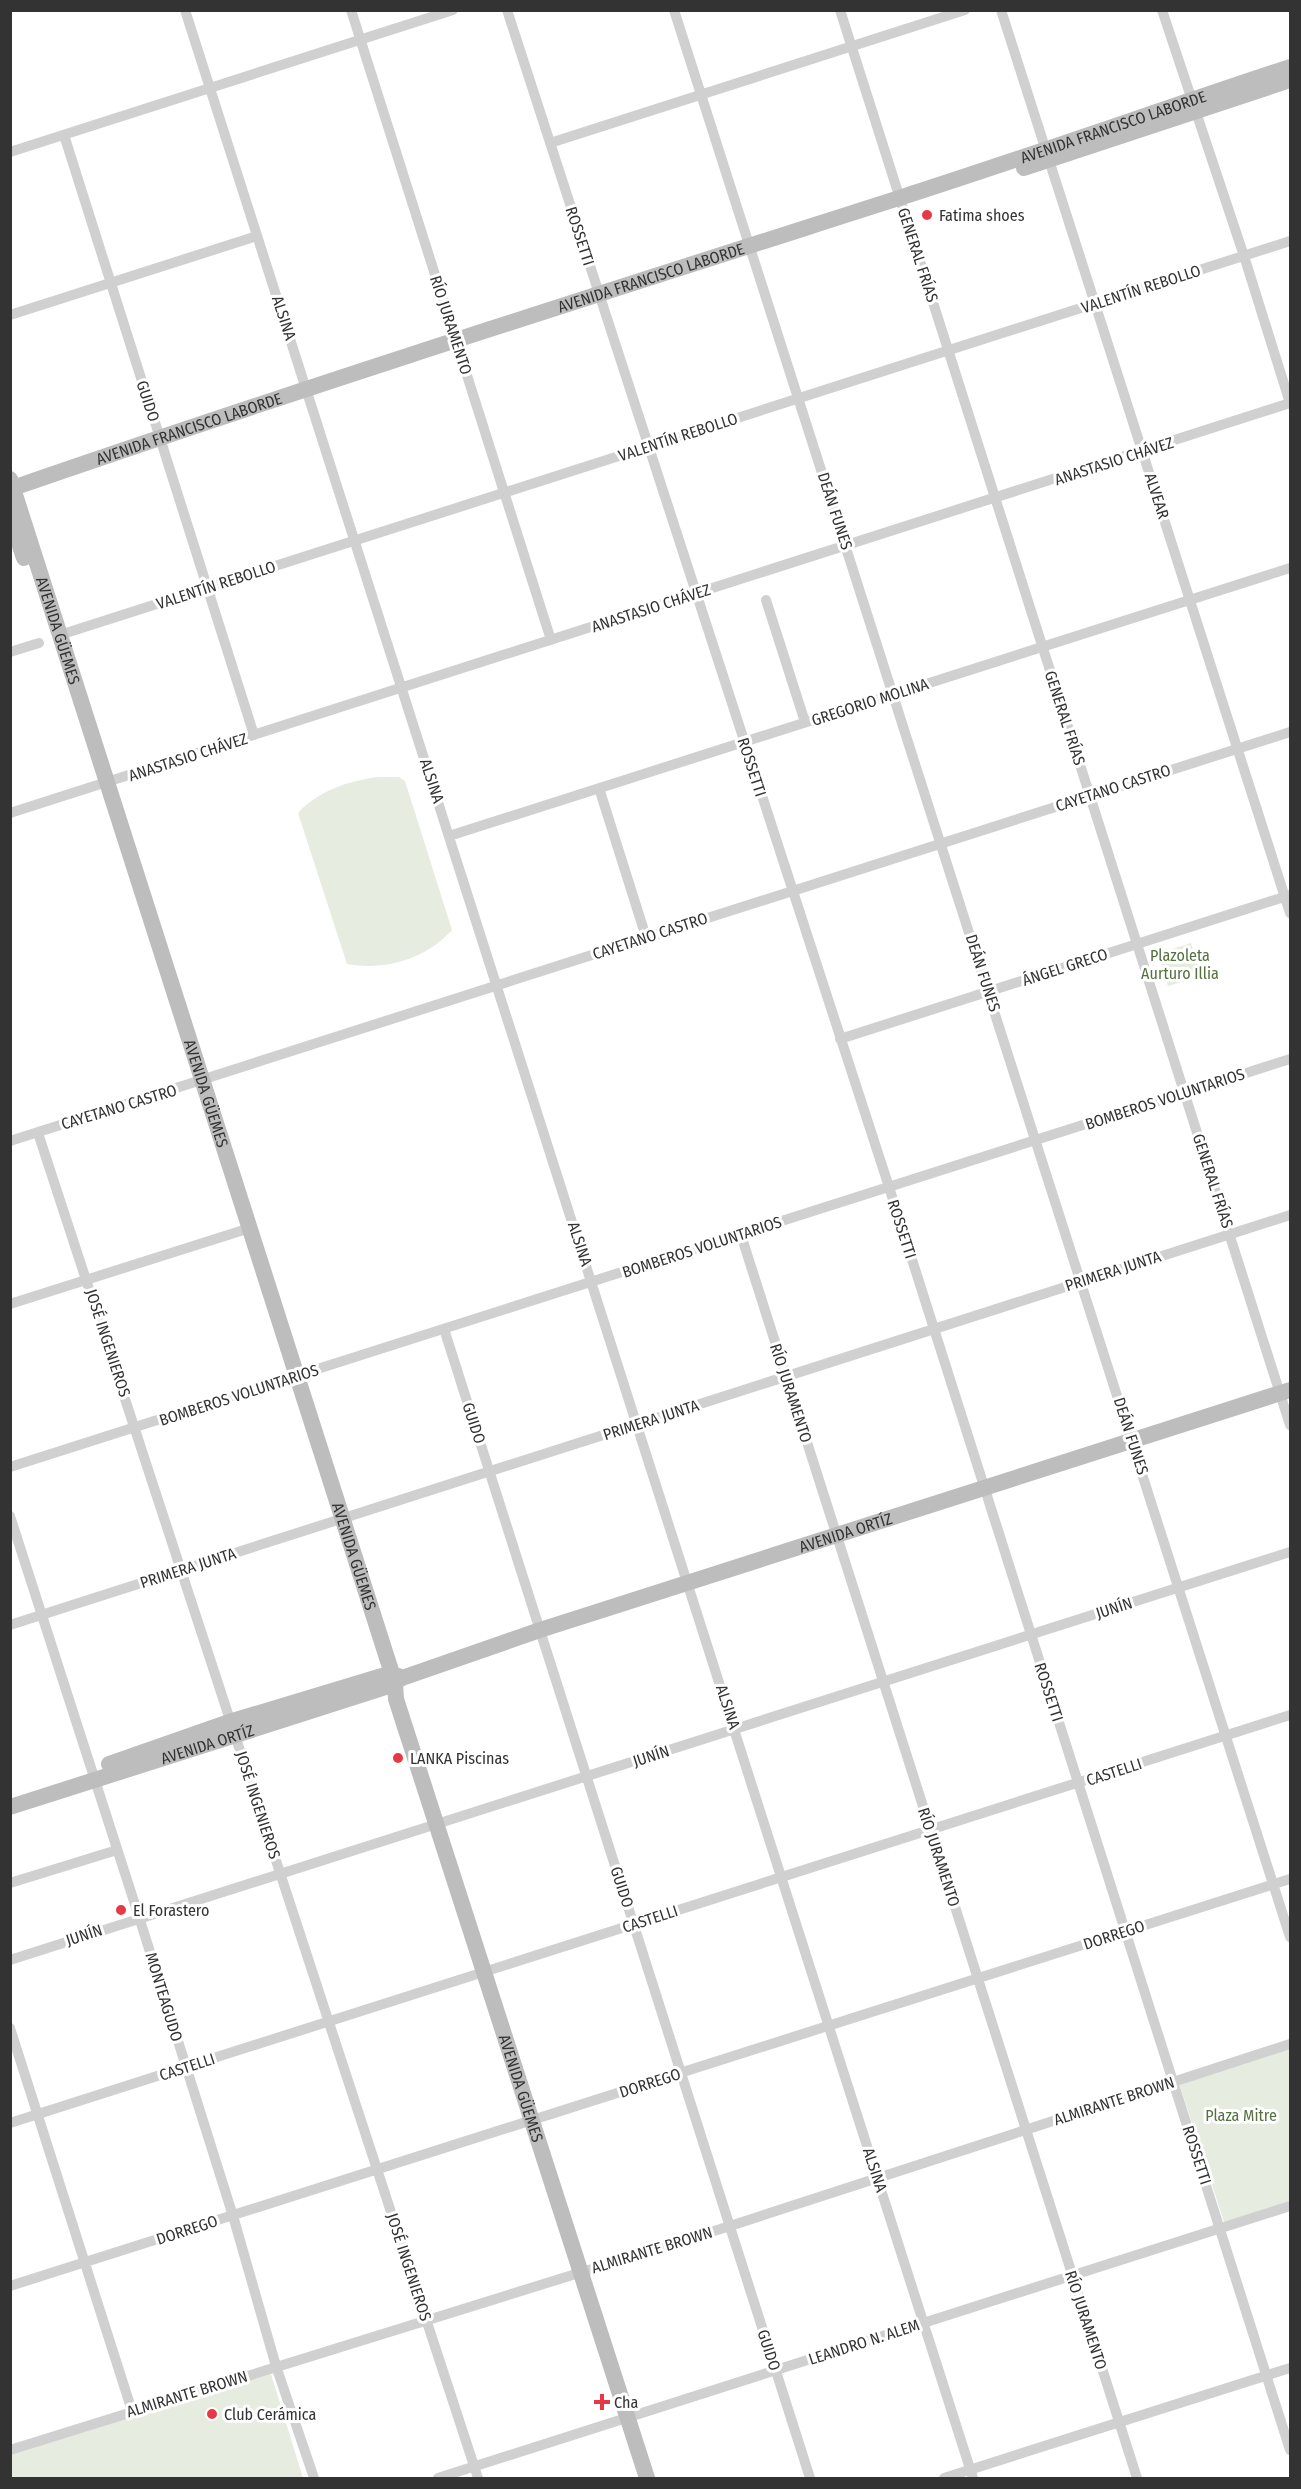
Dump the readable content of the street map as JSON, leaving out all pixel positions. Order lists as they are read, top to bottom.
{
  "streets": {
    "main road": ["AVENIDA FRANCISCO LABORDE", "AVENIDA GÜEMES", "AVENIDA ORTÍZ"],
    "street": [
      "ROSSETTI",
      "GENERAL FRÍAS",
      "VALENTÍN REBOLLO",
      "ALSINA",
      "RÍO JURAMENTO",
      "GUIDO",
      "ANASTASIO CHÁVEZ",
      "ALVEAR",
      "DEÁN FUNES",
      "GREGORIO MOLINA",
      "CAYETANO CASTRO",
      "ÁNGEL GRECO",
      "BOMBEROS VOLUNTARIOS",
      "PRIMERA JUNTA",
      "JOSÉ INGENIEROS",
      "JUNÍN",
      "CASTELLI",
      "DORREGO",
      "MONTEAGUDO",
      "ALMIRANTE BROWN",
      "LEANDRO N. ALEM"
    ]
  },
  "crossings": [
    ["AVENIDA FRANCISCO LABORDE", "ROSSETTI"],
    ["AVENIDA FRANCISCO LABORDE", "GENERAL FRÍAS"],
    ["AVENIDA FRANCISCO LABORDE", "ALSINA"],
    ["AVENIDA FRANCISCO LABORDE", "RÍO JURAMENTO"],
    ["AVENIDA FRANCISCO LABORDE", "GUIDO"],
    ["AVENIDA FRANCISCO LABORDE", "ALVEAR"],
    ["AVENIDA FRANCISCO LABORDE", "DEÁN FUNES"],
    ["AVENIDA FRANCISCO LABORDE", "AVENIDA GÜEMES"],
    ["ROSSETTI", "VALENTÍN REBOLLO"],
    ["ROSSETTI", "ANASTASIO CHÁVEZ"],
    ["ROSSETTI", "GREGORIO MOLINA"],
    ["ROSSETTI", "CAYETANO CASTRO"],
    ["ROSSETTI", "ÁNGEL GRECO"],
    ["ROSSETTI", "BOMBEROS VOLUNTARIOS"],
    ["ROSSETTI", "PRIMERA JUNTA"],
    ["ROSSETTI", "AVENIDA ORTÍZ"],
    ["ROSSETTI", "JUNÍN"],
    ["ROSSETTI", "CASTELLI"],
    ["ROSSETTI", "DORREGO"],
    ["ROSSETTI", "ALMIRANTE BROWN"],
    ["ROSSETTI", "LEANDRO N. ALEM"],
    ["GENERAL FRÍAS", "VALENTÍN REBOLLO"],
    ["GENERAL FRÍAS", "ANASTASIO CHÁVEZ"],
    ["GENERAL FRÍAS", "GREGORIO MOLINA"],
    ["GENERAL FRÍAS", "CAYETANO CASTRO"],
    ["GENERAL FRÍAS", "ÁNGEL GRECO"],
    ["GENERAL FRÍAS", "BOMBEROS VOLUNTARIOS"],
    ["GENERAL FRÍAS", "PRIMERA JUNTA"],
    ["GENERAL FRÍAS", "AVENIDA ORTÍZ"],
    ["VALENTÍN REBOLLO", "ALSINA"],
    ["VALENTÍN REBOLLO", "RÍO JURAMENTO"],
    ["VALENTÍN REBOLLO", "GUIDO"],
    ["VALENTÍN REBOLLO", "ALVEAR"],
    ["VALENTÍN REBOLLO", "DEÁN FUNES"],
    ["ALSINA", "ANASTASIO CHÁVEZ"],
    ["ALSINA", "GREGORIO MOLINA"],
    ["ALSINA", "CAYETANO CASTRO"],
    ["ALSINA", "BOMBEROS VOLUNTARIOS"],
    ["ALSINA", "PRIMERA JUNTA"],
    ["ALSINA", "AVENIDA ORTÍZ"],
    ["ALSINA", "JUNÍN"],
    ["ALSINA", "CASTELLI"],
    ["ALSINA", "DORREGO"],
    ["ALSINA", "ALMIRANTE BROWN"],
    ["ALSINA", "LEANDRO N. ALEM"],
    ["RÍO JURAMENTO", "ANASTASIO CHÁVEZ"],
    ["RÍO JURAMENTO", "BOMBEROS VOLUNTARIOS"],
    ["RÍO JURAMENTO", "PRIMERA JUNTA"],
    ["RÍO JURAMENTO", "AVENIDA ORTÍZ"],
    ["RÍO JURAMENTO", "JUNÍN"],
    ["RÍO JURAMENTO", "CASTELLI"],
    ["RÍO JURAMENTO", "DORREGO"],
    ["RÍO JURAMENTO", "ALMIRANTE BROWN"],
    ["RÍO JURAMENTO", "LEANDRO N. ALEM"],
    ["GUIDO", "ANASTASIO CHÁVEZ"],
    ["GUIDO", "BOMBEROS VOLUNTARIOS"],
    ["GUIDO", "PRIMERA JUNTA"],
    ["GUIDO", "AVENIDA ORTÍZ"],
    ["GUIDO", "JUNÍN"],
    ["GUIDO", "CASTELLI"],
    ["GUIDO", "DORREGO"],
    ["GUIDO", "ALMIRANTE BROWN"],
    ["GUIDO", "LEANDRO N. ALEM"],
    ["ANASTASIO CHÁVEZ", "ALVEAR"],
    ["ANASTASIO CHÁVEZ", "DEÁN FUNES"],
    ["ANASTASIO CHÁVEZ", "AVENIDA GÜEMES"],
    ["ALVEAR", "GREGORIO MOLINA"],
    ["ALVEAR", "CAYETANO CASTRO"],
    ["ALVEAR", "ÁNGEL GRECO"],
    ["DEÁN FUNES", "GREGORIO MOLINA"],
    ["DEÁN FUNES", "CAYETANO CASTRO"],
    ["DEÁN FUNES", "ÁNGEL GRECO"],
    ["DEÁN FUNES", "BOMBEROS VOLUNTARIOS"],
    ["DEÁN FUNES", "PRIMERA JUNTA"],
    ["DEÁN FUNES", "AVENIDA ORTÍZ"],
    ["DEÁN FUNES", "JUNÍN"],
    ["DEÁN FUNES", "CASTELLI"],
    ["DEÁN FUNES", "DORREGO"],
    ["AVENIDA GÜEMES", "CAYETANO CASTRO"],
    ["AVENIDA GÜEMES", "BOMBEROS VOLUNTARIOS"],
    ["AVENIDA GÜEMES", "PRIMERA JUNTA"],
    ["AVENIDA GÜEMES", "AVENIDA ORTÍZ"],
    ["AVENIDA GÜEMES", "JUNÍN"],
    ["AVENIDA GÜEMES", "CASTELLI"],
    ["AVENIDA GÜEMES", "DORREGO"],
    ["AVENIDA GÜEMES", "ALMIRANTE BROWN"],
    ["AVENIDA GÜEMES", "LEANDRO N. ALEM"],
    ["CAYETANO CASTRO", "JOSÉ INGENIEROS"],
    ["BOMBEROS VOLUNTARIOS", "JOSÉ INGENIEROS"],
    ["PRIMERA JUNTA", "JOSÉ INGENIEROS"],
    ["PRIMERA JUNTA", "MONTEAGUDO"],
    ["JOSÉ INGENIEROS", "AVENIDA ORTÍZ"],
    ["JOSÉ INGENIEROS", "JUNÍN"],
    ["JOSÉ INGENIEROS", "CASTELLI"],
    ["JOSÉ INGENIEROS", "DORREGO"],
    ["JOSÉ INGENIEROS", "ALMIRANTE BROWN"],
    ["JOSÉ INGENIEROS", "LEANDRO N. ALEM"],
    ["AVENIDA ORTÍZ", "MONTEAGUDO"],
    ["JUNÍN", "MONTEAGUDO"],
    ["CASTELLI", "MONTEAGUDO"],
    ["DORREGO", "MONTEAGUDO"],
    ["MONTEAGUDO", "ALMIRANTE BROWN"]
  ],
  "parks": ["Plazoleta Aurturo Illia", "Plaza Mitre"],
  "places": {
    "other": [
      "Fatima shoes",
      "LANKA Piscinas",
      "El Forastero",
      "Club Cerámica"
    ],
    "health": ["Cha"]
  }
}
